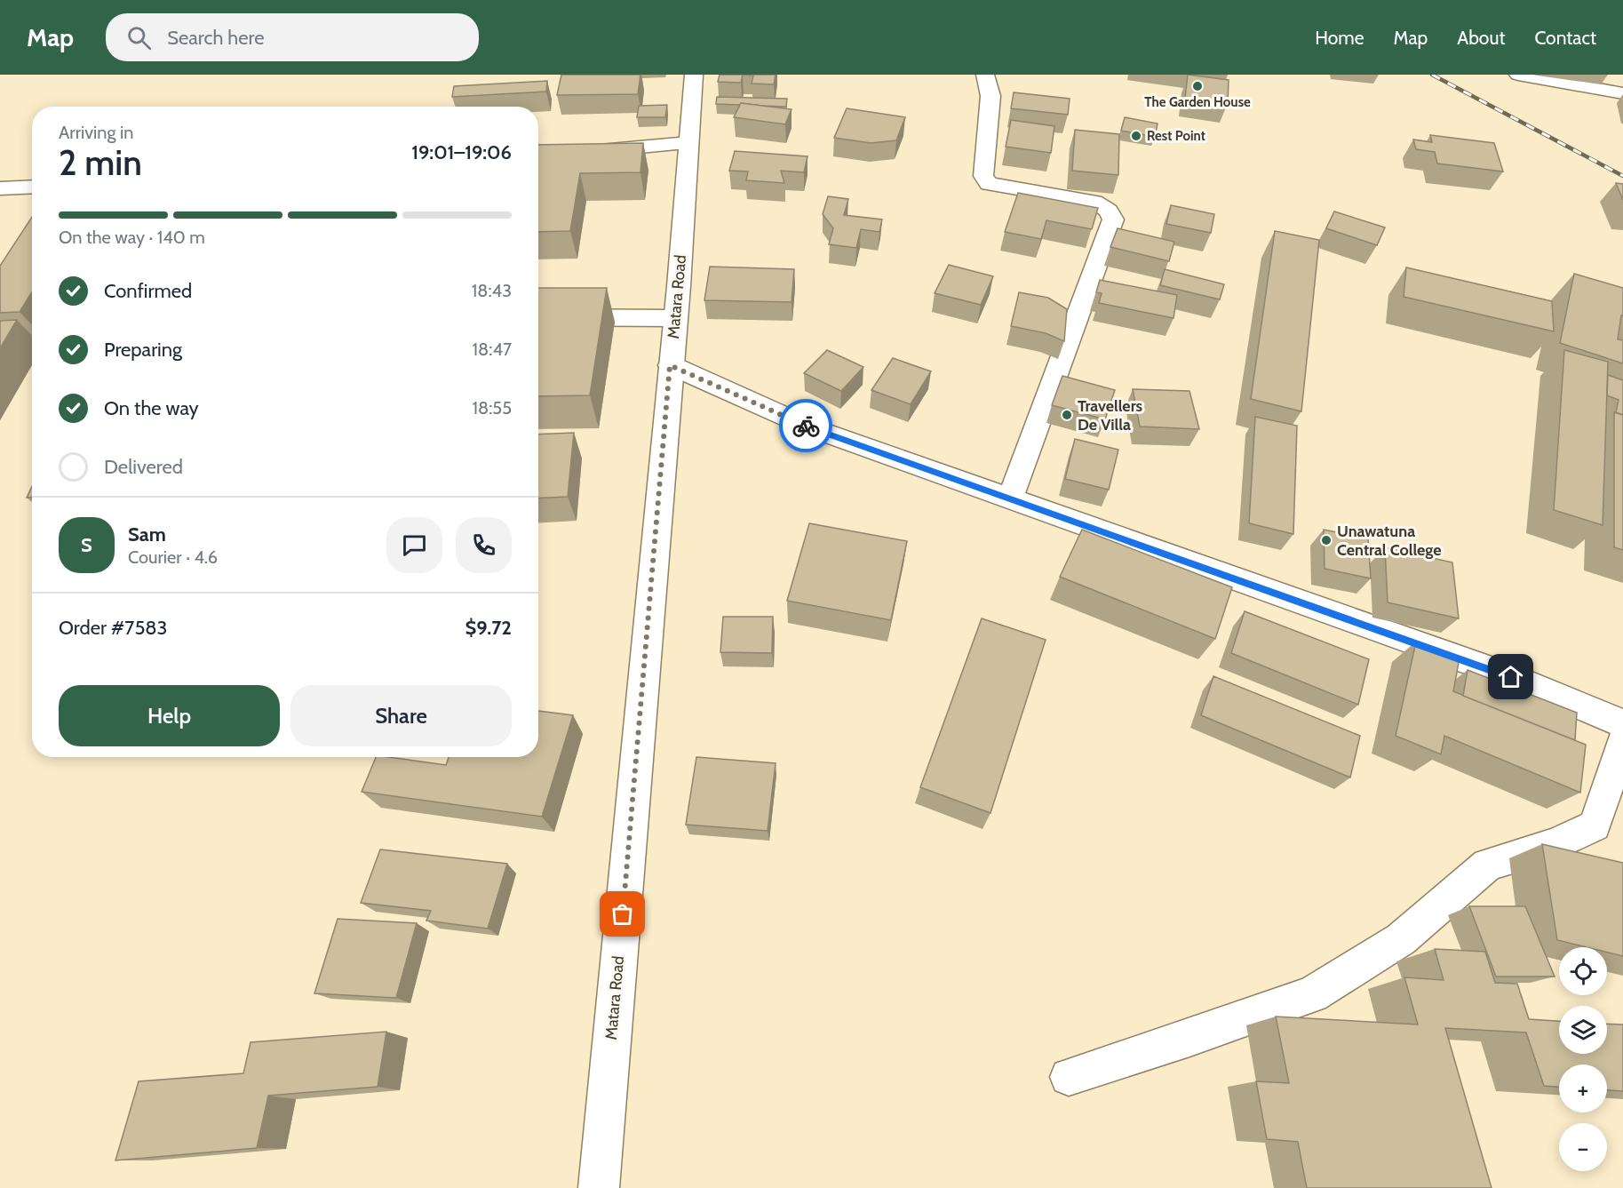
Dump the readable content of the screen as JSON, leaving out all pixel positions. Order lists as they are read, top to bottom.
{
  "streets": {
    "main road": ["Matara Road"]
  },
  "places": [
    "The Garden House",
    "Rest Point",
    "Travellers De Villa",
    "Unawatuna Central College"
  ],
  "page": {
    "header": "Map",
    "search": "Search here",
    "nav": [
      "Home",
      "Map",
      "About",
      "Contact"
    ],
    "heading": ["2 min", "Arriving in", "19:01–19:06"],
    "panel": [
      "Sam",
      "Courier · 4.6",
      "Order #7583",
      "$9.72"
    ],
    "bar": "On the way · 140 m",
    "list": [
      ["Confirmed", "18:43"],
      ["Preparing", "18:47"],
      ["On the way", "18:55"],
      "Delivered"
    ],
    "round": "S",
    "buttons": ["Help", "Share"],
    "map_buttons": ["+", "−"]
  }
}
